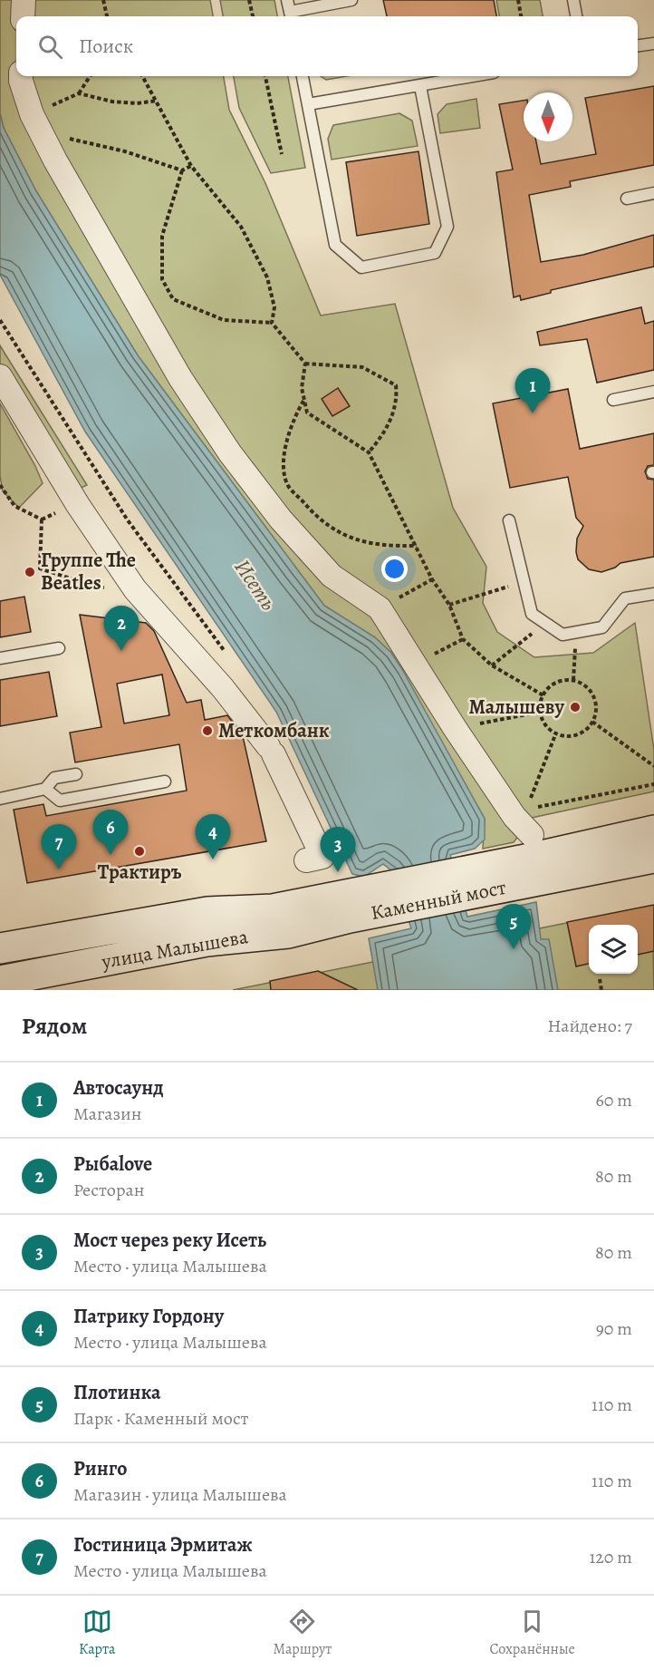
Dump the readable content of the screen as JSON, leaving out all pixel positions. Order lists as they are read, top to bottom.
{
  "streets": {
    "main road": ["Каменный мост", "улица Малышева"]
  },
  "crossings": [
    ["Каменный мост", "улица Малышева"]
  ],
  "water": ["Исеть"],
  "places": [
    "Группе The Beatles",
    "Малышеву",
    "Меткомбанк",
    "Трактиръ"
  ],
  "north": "bottom",
  "page": {
    "search": "Поиск",
    "pins": [
      "1",
      "2",
      "6",
      "4",
      "7",
      "3",
      "5"
    ],
    "heading": ["Рядом", "Найдено: 7"],
    "list": [
      {
        "mark": "1",
        "name": "Автосаунд",
        "note": "Магазин",
        "value": "60 m"
      },
      {
        "mark": "2",
        "name": "Рыбаlove",
        "note": "Ресторан",
        "value": "80 m"
      },
      {
        "mark": "3",
        "name": "Мост через реку Исеть",
        "note": "Место · улица Малышева",
        "value": "80 m"
      },
      {
        "mark": "4",
        "name": "Патрику Гордону",
        "note": "Место · улица Малышева",
        "value": "90 m"
      },
      {
        "mark": "5",
        "name": "Плотинка",
        "note": "Парк · Каменный мост",
        "value": "110 m"
      },
      {
        "mark": "6",
        "name": "Ринго",
        "note": "Магазин · улица Малышева",
        "value": "110 m"
      },
      {
        "mark": "7",
        "name": "Гостиница Эрмитаж",
        "note": "Место · улица Малышева",
        "value": "120 m"
      }
    ],
    "nav": ["Карта", "Маршрут", "Сохранённые"]
  }
}
